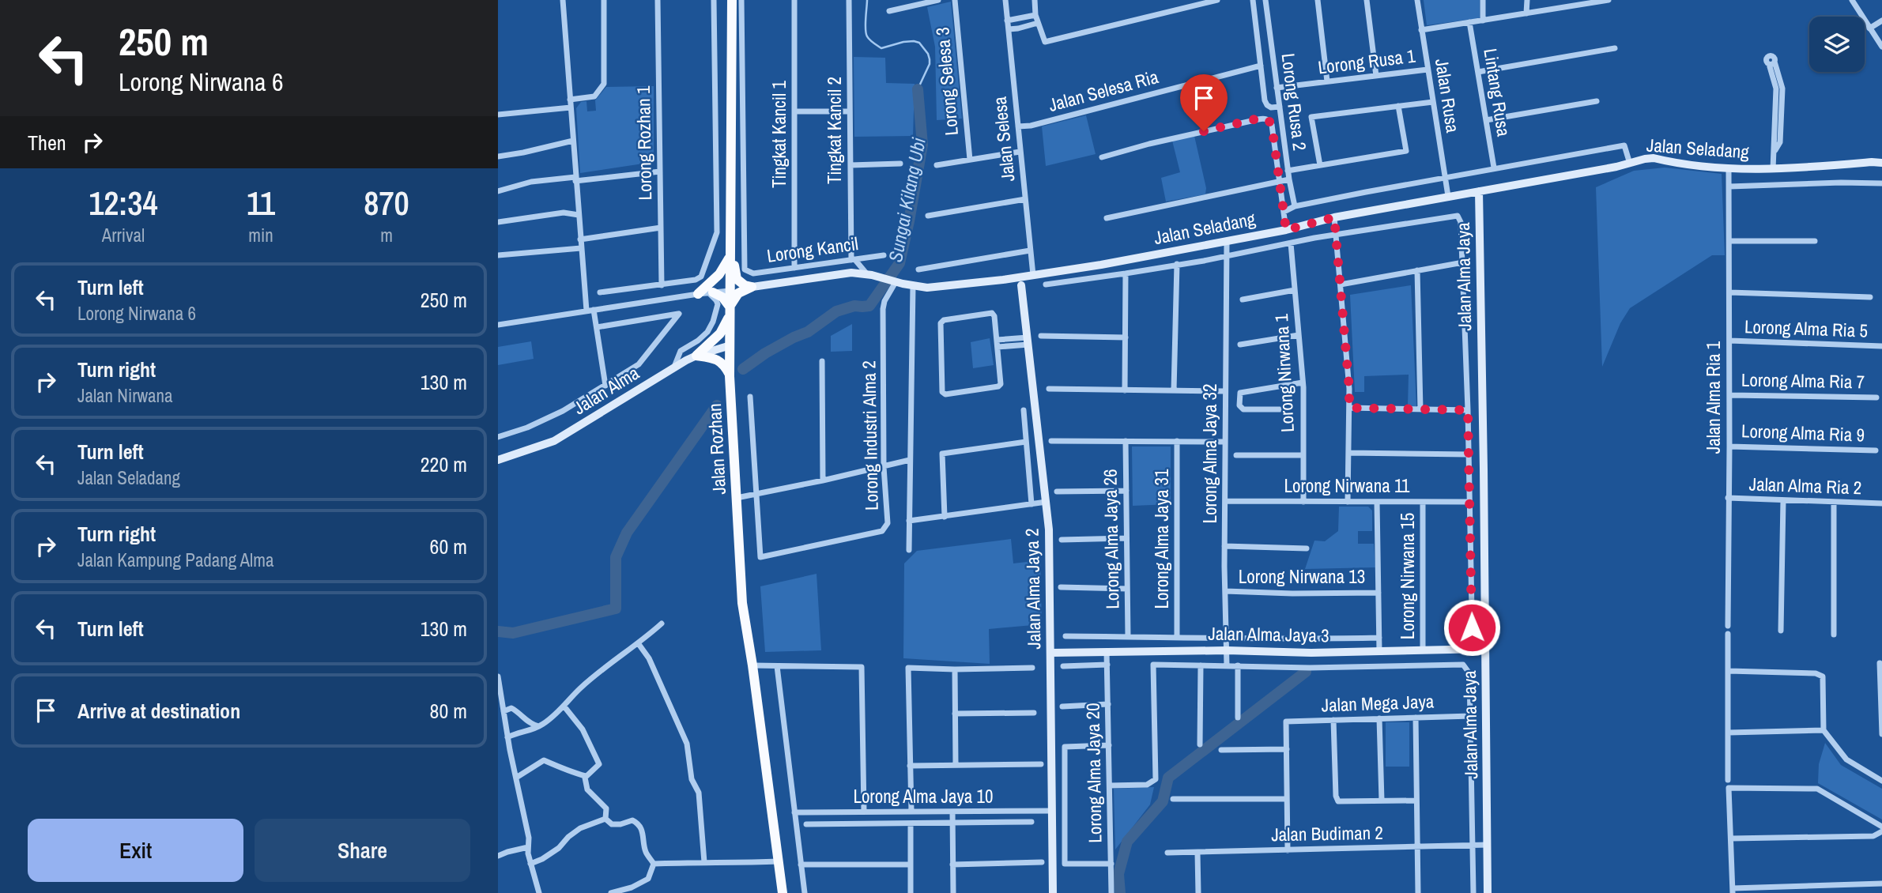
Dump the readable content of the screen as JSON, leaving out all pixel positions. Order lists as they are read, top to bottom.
{
  "streets": {
    "main road": ["Jalan Rozhan"],
    "street": [
      "Lorong Rusa 1",
      "Lorong Selesa 3",
      "Jalan Selesa Ria",
      "Lintang Rusa",
      "Jalan Rusa",
      "Lorong Rusa 2",
      "Tingkat Kancil 2",
      "Tingkat Kancil 1",
      "Jalan Selesa",
      "Lorong Rozhan 1",
      "Jalan Seladang",
      "Lorong Kancil",
      "Jalan Alma Jaya",
      "Lorong Alma Ria 5",
      "Lorong Nirwana 1",
      "Lorong Alma Ria 7",
      "Jalan Alma",
      "Jalan Alma Ria 1",
      "Lorong Alma Ria 9",
      "Lorong Industri Alma 2",
      "Lorong Alma Jaya 32",
      "Lorong Nirwana 11",
      "Jalan Alma Ria 2",
      "Lorong Alma Jaya 26",
      "Lorong Alma Jaya 31",
      "Lorong Nirwana 15",
      "Lorong Nirwana 13",
      "Jalan Alma Jaya 2",
      "Jalan Alma Jaya 3",
      "Jalan Mega Jaya",
      "Lorong Alma Jaya 20",
      "Lorong Alma Jaya 10",
      "Jalan Budiman 2"
    ]
  },
  "crossings": [
    ["Lorong Rusa 1", "Jalan Rusa"],
    ["Lorong Rusa 1", "Lorong Rusa 2"],
    ["Jalan Selesa Ria", "Jalan Selesa"],
    ["Jalan Rusa", "Jalan Seladang"],
    ["Tingkat Kancil 2", "Lorong Kancil"],
    ["Tingkat Kancil 1", "Lorong Kancil"],
    ["Jalan Selesa", "Jalan Seladang"],
    ["Jalan Seladang", "Jalan Alma Jaya"],
    ["Jalan Seladang", "Lorong Nirwana 1"],
    ["Jalan Seladang", "Jalan Alma Ria 1"],
    ["Jalan Seladang", "Lorong Industri Alma 2"],
    ["Jalan Seladang", "Jalan Rozhan"],
    ["Jalan Seladang", "Lorong Alma Jaya 32"],
    ["Jalan Alma Jaya", "Jalan Alma Jaya 3"],
    ["Jalan Alma Jaya", "Jalan Budiman 2"],
    ["Lorong Alma Ria 5", "Jalan Alma Ria 1"],
    ["Lorong Nirwana 1", "Lorong Nirwana 11"],
    ["Lorong Alma Ria 7", "Jalan Alma Ria 1"],
    ["Jalan Alma", "Jalan Rozhan"],
    ["Jalan Alma Ria 1", "Lorong Alma Ria 9"],
    ["Jalan Alma Ria 1", "Jalan Alma Ria 2"],
    ["Lorong Industri Alma 2", "Jalan Rozhan"],
    ["Lorong Alma Jaya 32", "Lorong Nirwana 11"],
    ["Lorong Alma Jaya 32", "Lorong Nirwana 13"],
    ["Lorong Alma Jaya 32", "Jalan Alma Jaya 3"],
    ["Lorong Nirwana 11", "Lorong Nirwana 15"],
    ["Lorong Alma Jaya 26", "Jalan Alma Jaya 3"],
    ["Lorong Alma Jaya 31", "Jalan Alma Jaya 3"],
    ["Lorong Nirwana 15", "Jalan Alma Jaya 3"],
    ["Jalan Alma Jaya 2", "Jalan Alma Jaya 3"],
    ["Jalan Alma Jaya 2", "Lorong Alma Jaya 10"],
    ["Jalan Alma Jaya 3", "Jalan Mega Jaya"],
    ["Jalan Alma Jaya 3", "Lorong Alma Jaya 20"]
  ],
  "water": ["Sungai Kilang Ubi"],
  "page": {
    "turn": ["250 m", "Lorong Nirwana 6"],
    "then": "Then",
    "eta": [
      "12:34",
      "Arrival",
      "11",
      "min",
      "870",
      "m"
    ],
    "list": [
      {
        "name": "Turn left",
        "note": "Lorong Nirwana 6",
        "value": "250 m"
      },
      {
        "name": "Turn right",
        "note": "Jalan Nirwana",
        "value": "130 m"
      },
      {
        "name": "Turn left",
        "note": "Jalan Seladang",
        "value": "220 m"
      },
      {
        "name": "Turn right",
        "note": "Jalan Kampung Padang Alma",
        "value": "60 m"
      },
      {
        "name": "Turn left",
        "value": "130 m"
      },
      {
        "name": "Arrive at destination",
        "value": "80 m"
      }
    ],
    "buttons": ["Exit", "Share"]
  }
}
